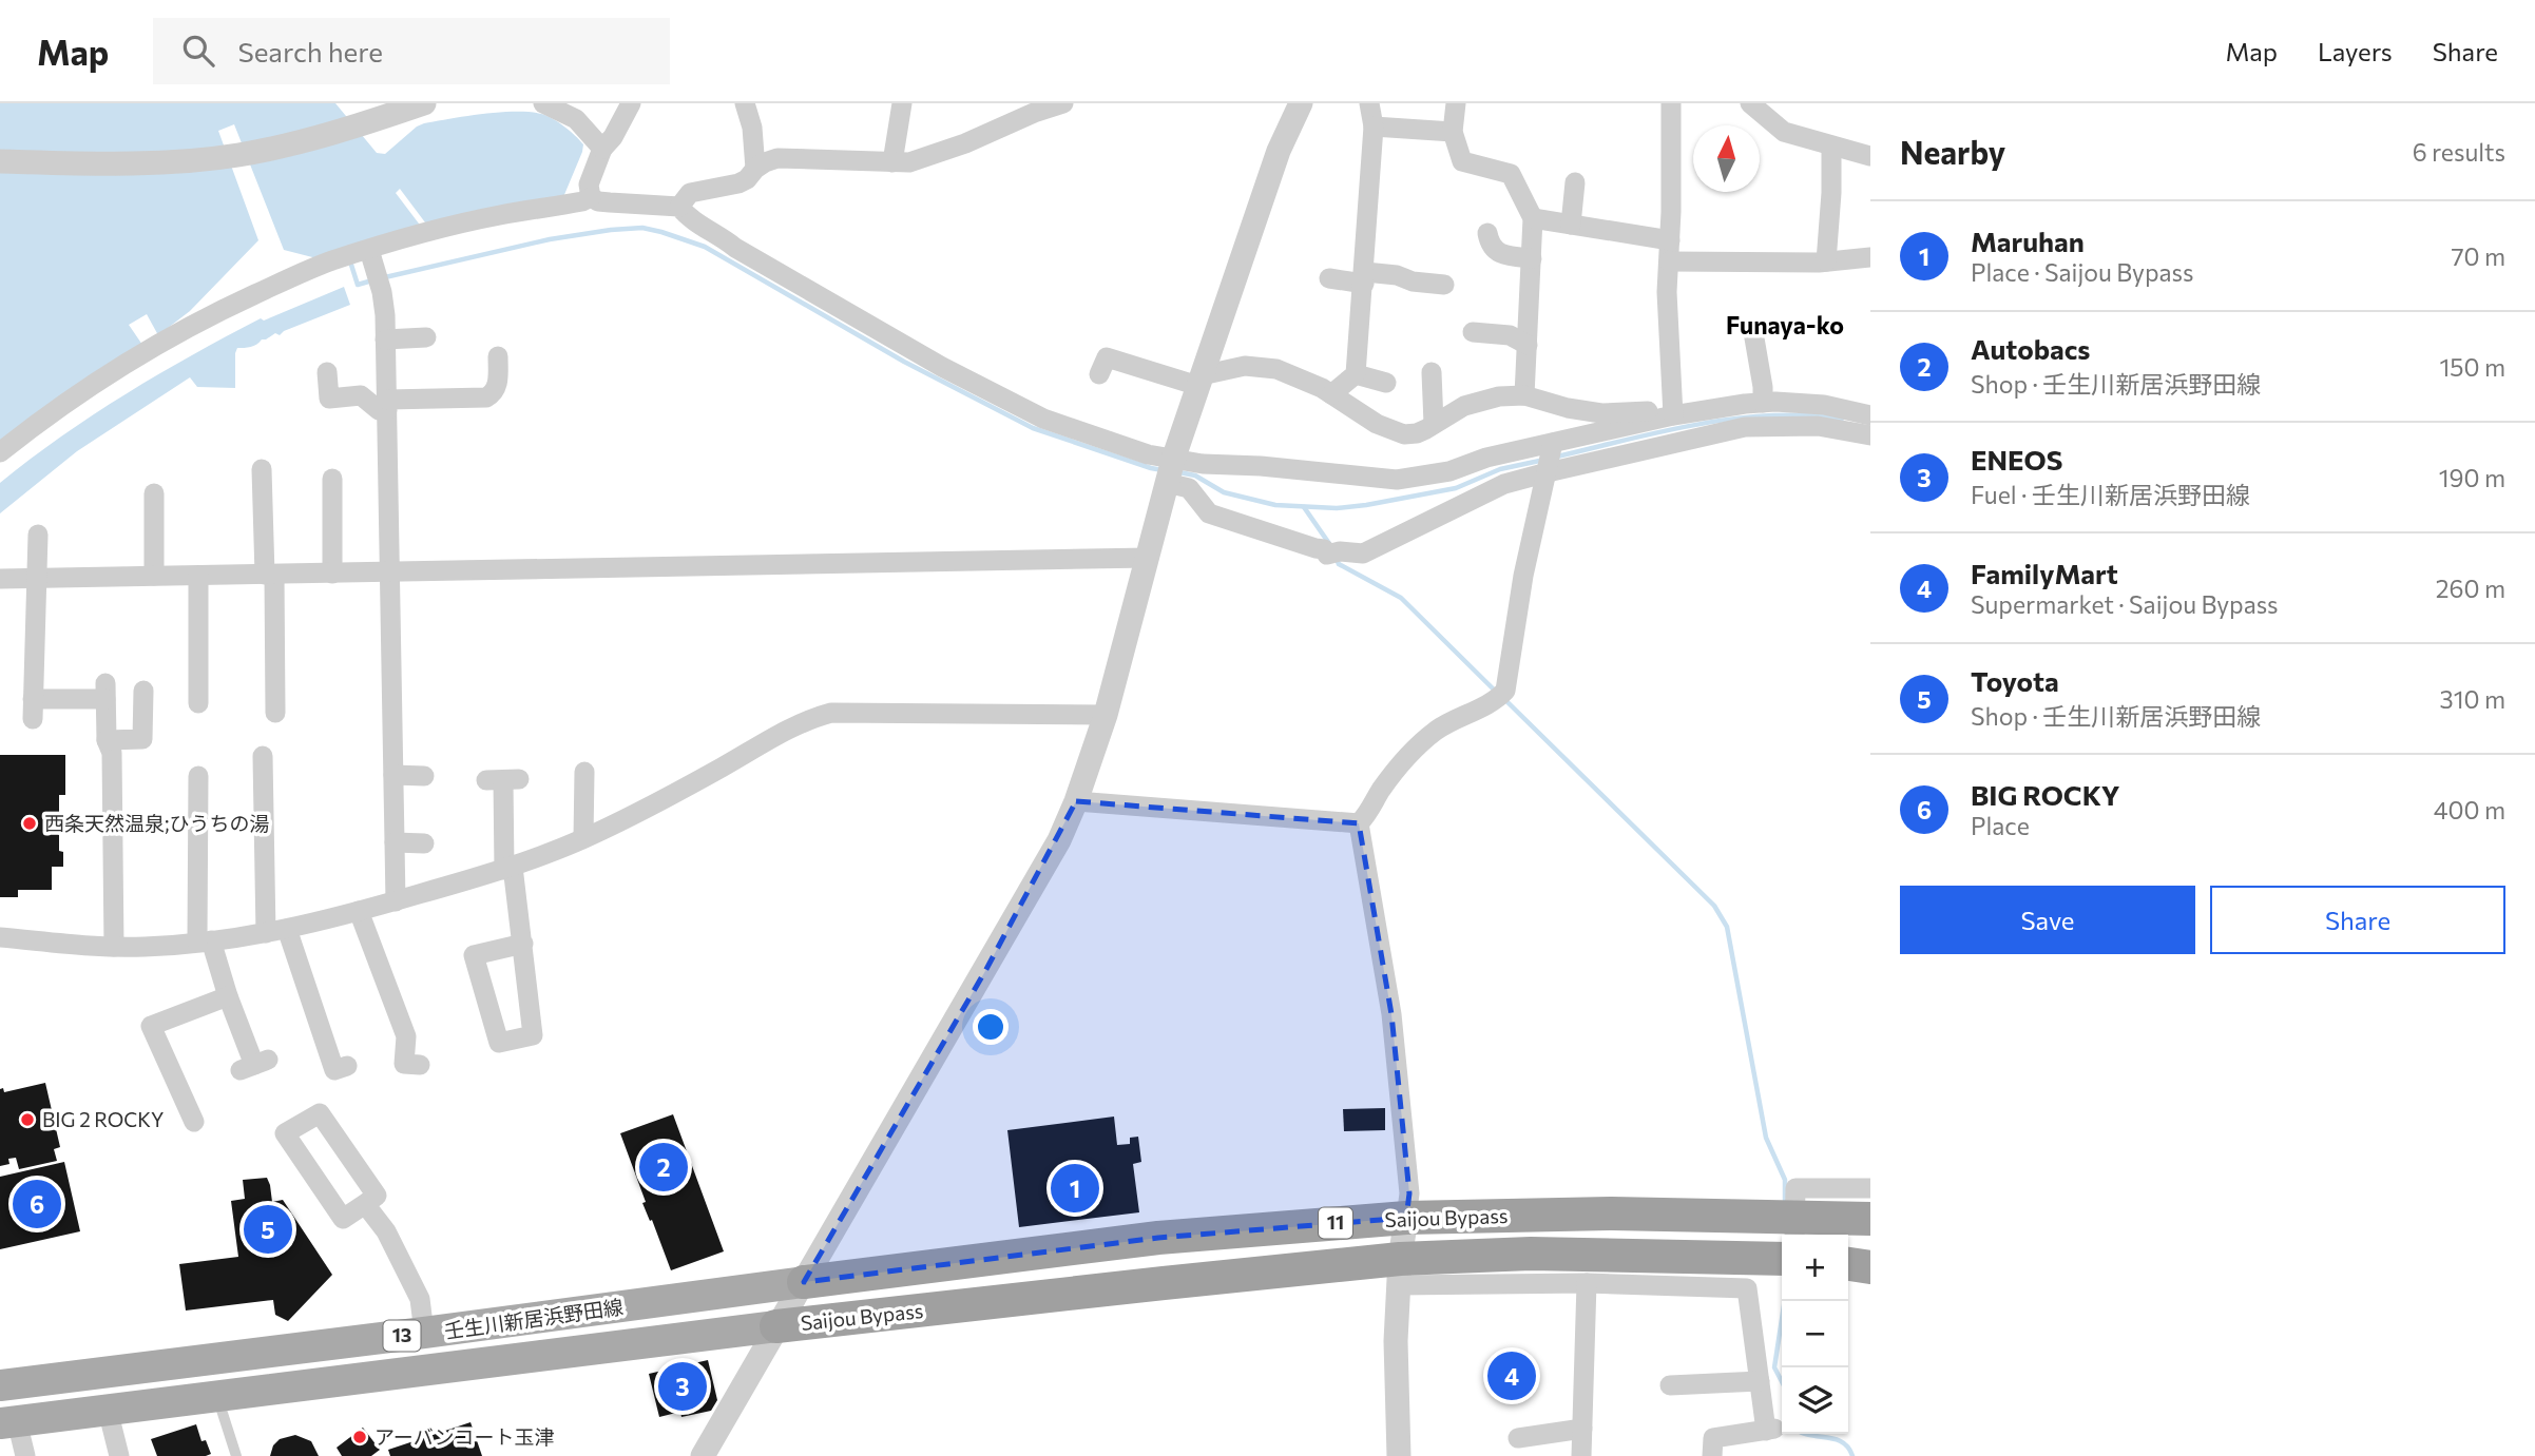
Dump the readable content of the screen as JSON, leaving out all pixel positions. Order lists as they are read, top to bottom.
{
  "streets": {
    "highway": ["Saijou Bypass", "11"],
    "main road": ["壬生川新居浜野田線", "13"]
  },
  "crossings": [
    ["Saijou Bypass", "壬生川新居浜野田線"]
  ],
  "districts": ["Funaya-ko"],
  "places": ["西条天然温泉;ひうちの湯", "BIG 2 ROCKY", "アーバンコート玉津"],
  "north": "top",
  "page": {
    "header": "Map",
    "search": "Search here",
    "nav": ["Map", "Layers", "Share"],
    "heading": ["Nearby", "6 results"],
    "list": [
      {
        "mark": "1",
        "name": "Maruhan",
        "note": "Place · Saijou Bypass",
        "value": "70 m"
      },
      {
        "mark": "2",
        "name": "Autobacs",
        "note": "Shop · 壬生川新居浜野田線",
        "value": "150 m"
      },
      {
        "mark": "3",
        "name": "ENEOS",
        "note": "Fuel · 壬生川新居浜野田線",
        "value": "190 m"
      },
      {
        "mark": "4",
        "name": "FamilyMart",
        "note": "Supermarket · Saijou Bypass",
        "value": "260 m"
      },
      {
        "mark": "5",
        "name": "Toyota",
        "note": "Shop · 壬生川新居浜野田線",
        "value": "310 m"
      },
      {
        "mark": "6",
        "name": "BIG ROCKY",
        "note": "Place",
        "value": "400 m"
      }
    ],
    "buttons": ["Save", "Share"],
    "pins": [
      "2",
      "1",
      "6",
      "5",
      "4",
      "3"
    ],
    "map_buttons": ["+", "−"]
  }
}
